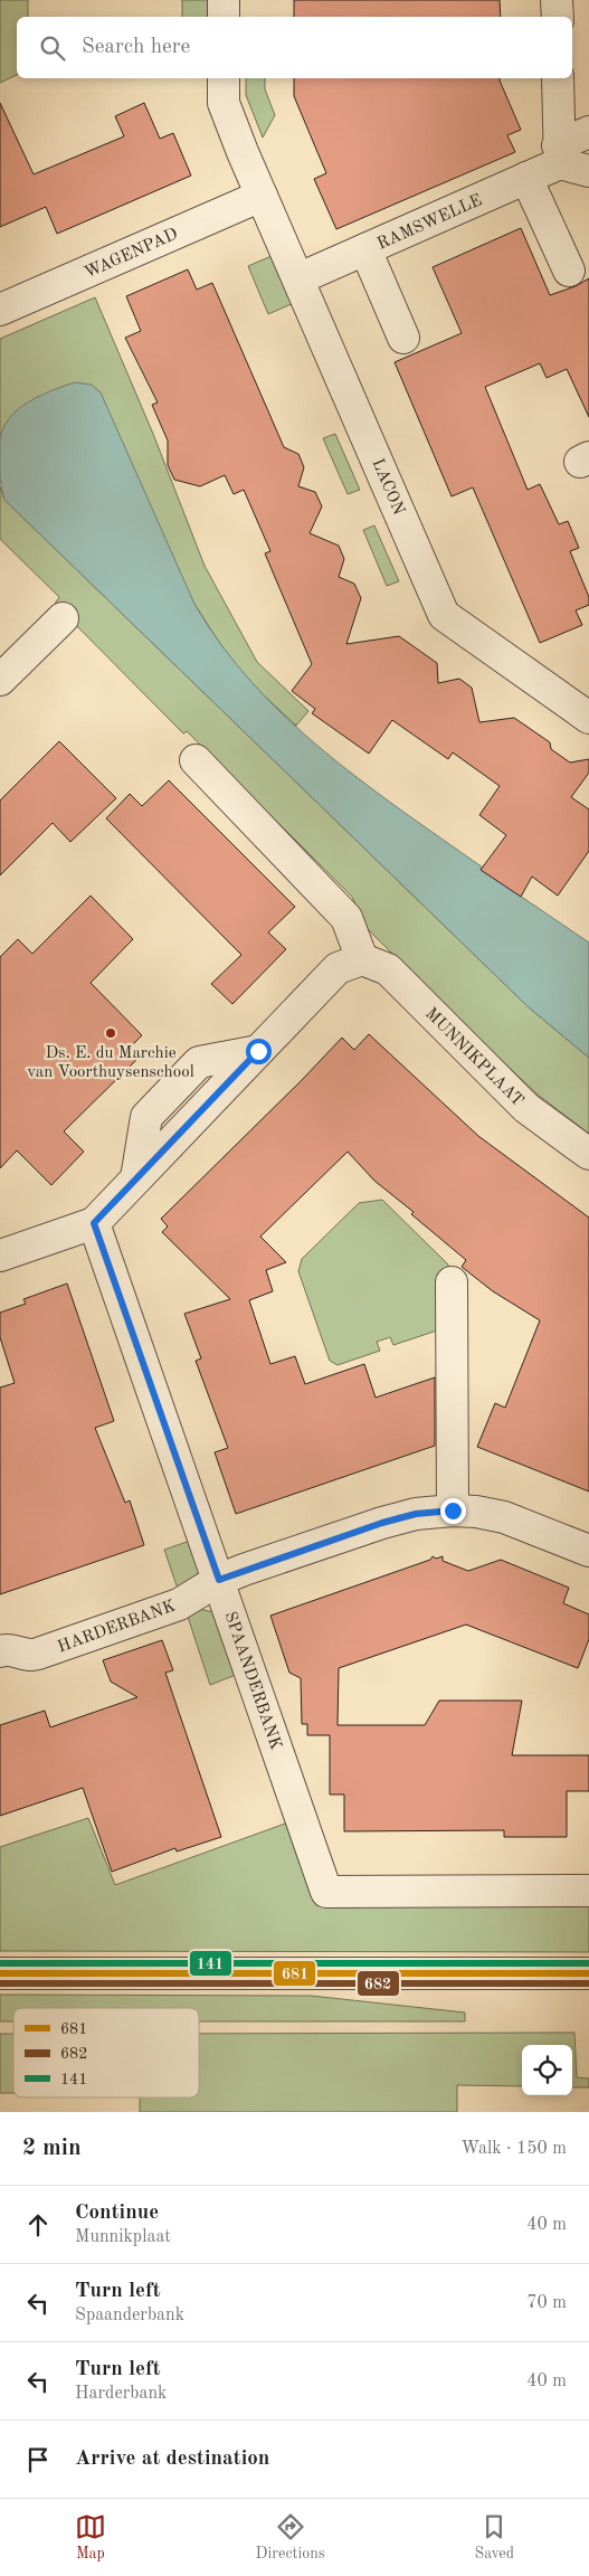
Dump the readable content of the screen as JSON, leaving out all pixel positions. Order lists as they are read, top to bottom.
{
  "streets": {
    "street": [
      "RAMSWELLE",
      "WAGENPAD",
      "LACON",
      "MUNNIKPLAAT",
      "HARDERBANK",
      "SPAANDERBANK"
    ]
  },
  "crossings": [
    ["RAMSWELLE", "LACON"],
    ["WAGENPAD", "LACON"],
    ["HARDERBANK", "SPAANDERBANK"]
  ],
  "places": ["Ds. E. du Marchie van Voorthuysenschool"],
  "lines": ["transit line 141", "transit line 681", "transit line 682"],
  "legend": ["681", "682", "141"],
  "page": {
    "search": "Search here",
    "heading": ["2 min", "Walk · 150 m"],
    "list": [
      ["Continue", "Munnikplaat", "40 m"],
      ["Turn left", "Spaanderbank", "70 m"],
      ["Turn left", "Harderbank", "40 m"],
      "Arrive at destination"
    ],
    "nav": ["Map", "Directions", "Saved"]
  }
}
